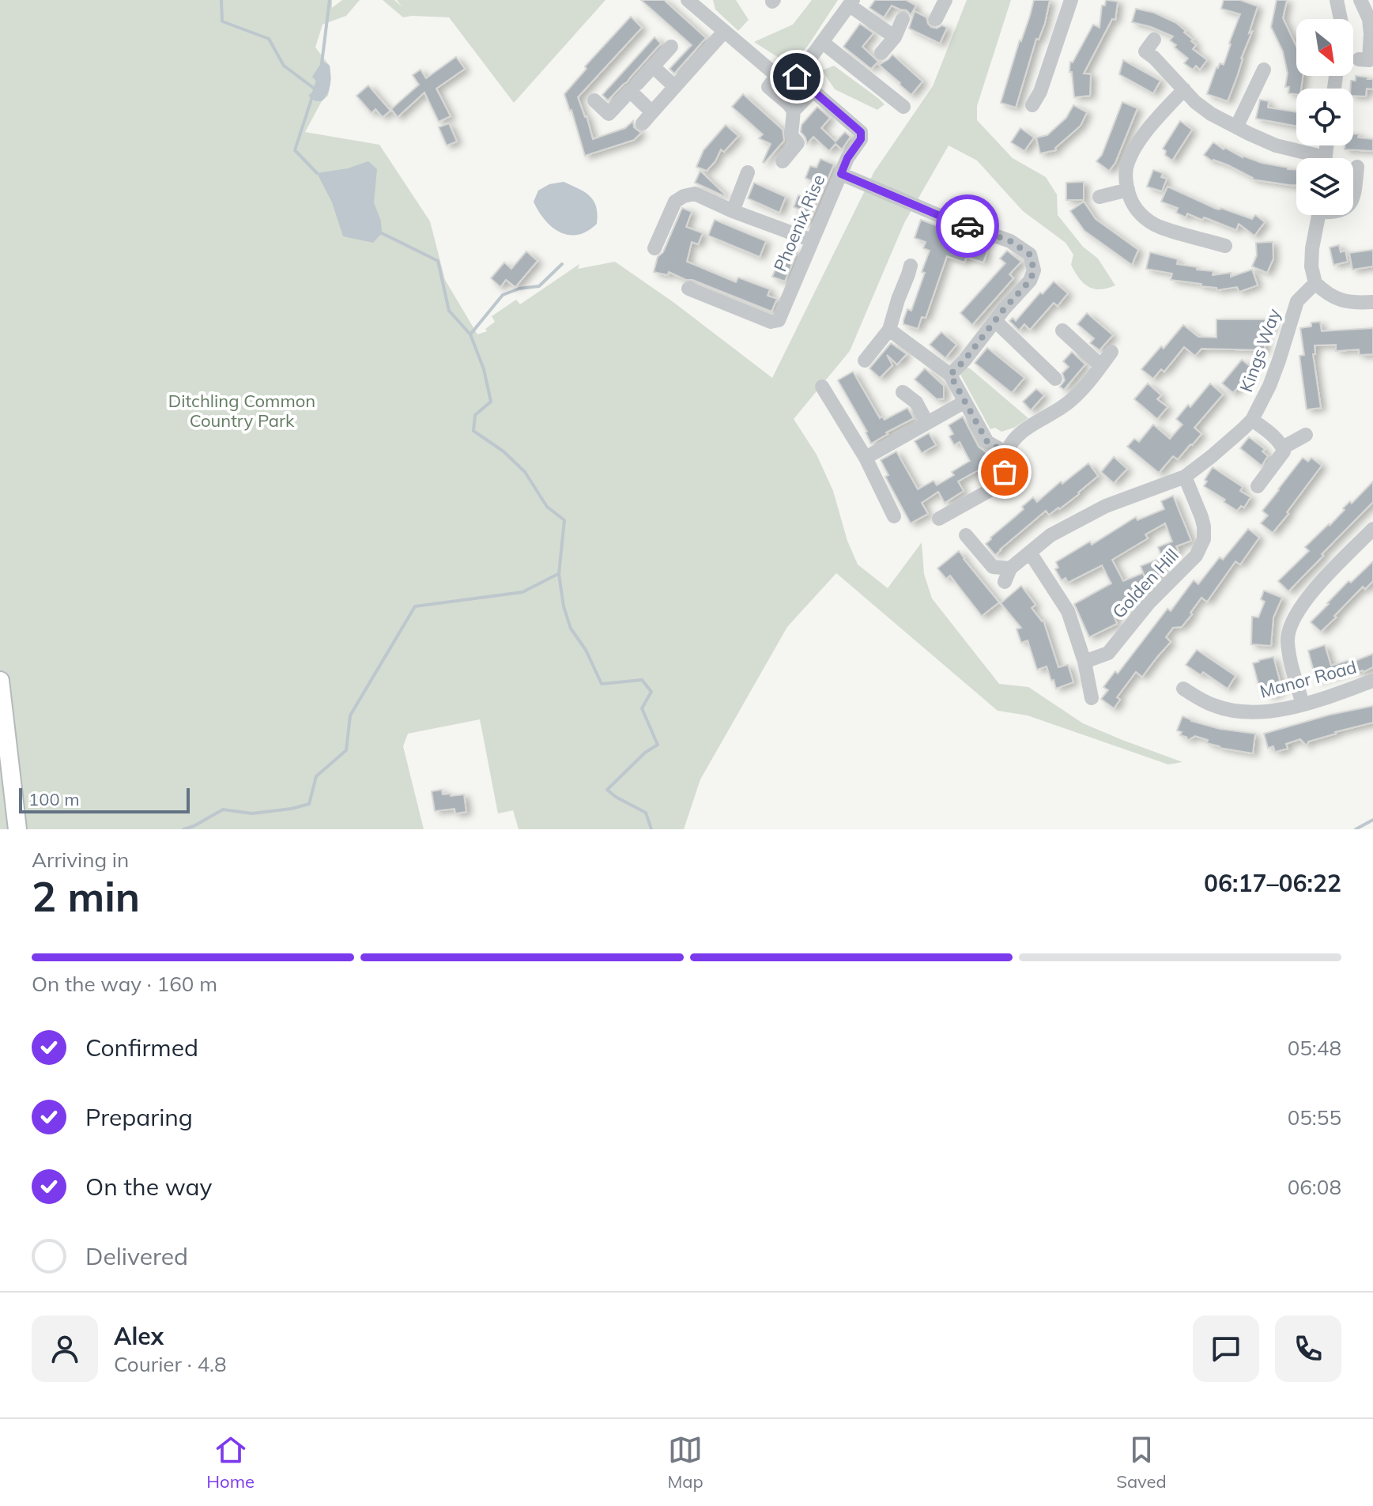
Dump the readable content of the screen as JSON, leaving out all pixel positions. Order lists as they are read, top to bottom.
{
  "streets": {
    "street": [
      "Phoenix Rise",
      "Kings Way",
      "Golden Hill",
      "Manor Road"
    ]
  },
  "crossings": [
    ["Kings Way", "Golden Hill"]
  ],
  "parks": ["Ditchling Common Country Park"],
  "scale_bar": "100 m",
  "north": "bottom right",
  "page": {
    "scale": "100 m",
    "heading": ["2 min", "Arriving in", "06:17–06:22"],
    "panel": ["Alex", "Courier · 4.8"],
    "bar": "On the way · 160 m",
    "list": [
      ["Confirmed", "05:48"],
      ["Preparing", "05:55"],
      ["On the way", "06:08"],
      "Delivered"
    ],
    "tabs": ["Home", "Map", "Saved"]
  }
}
